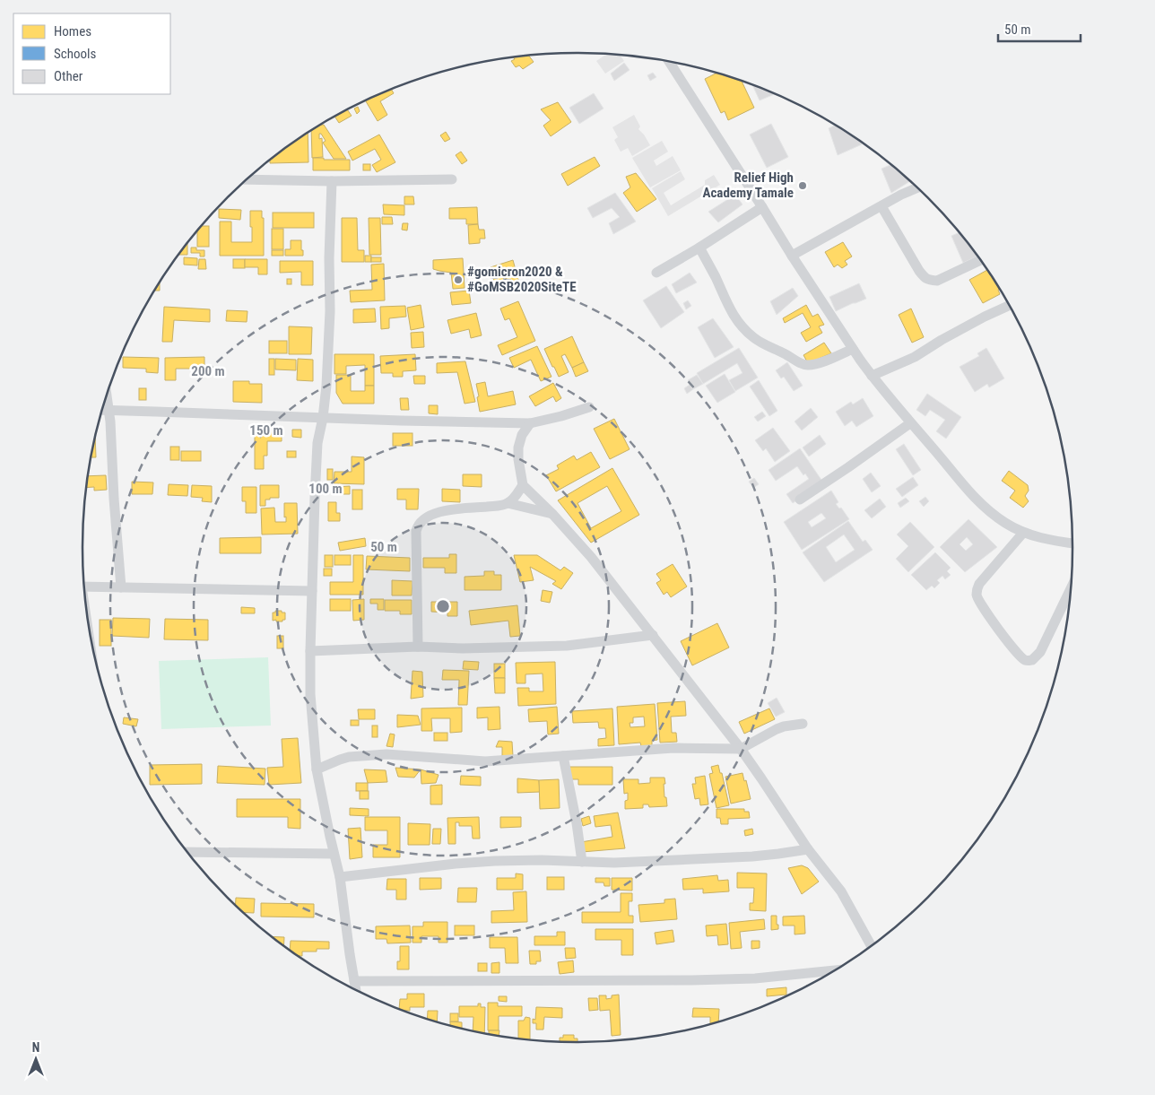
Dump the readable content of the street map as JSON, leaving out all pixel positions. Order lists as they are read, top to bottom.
{
  "places": ["Relief High Academy Tamale", "#gomicron2020 & #GoMSB2020SiteTE"],
  "legend": ["Homes", "Schools", "Other"],
  "scale_bar": "50 m",
  "north": "top",
  "rings": [
    "200 m",
    "150 m",
    "100 m",
    "50 m"
  ]
}
